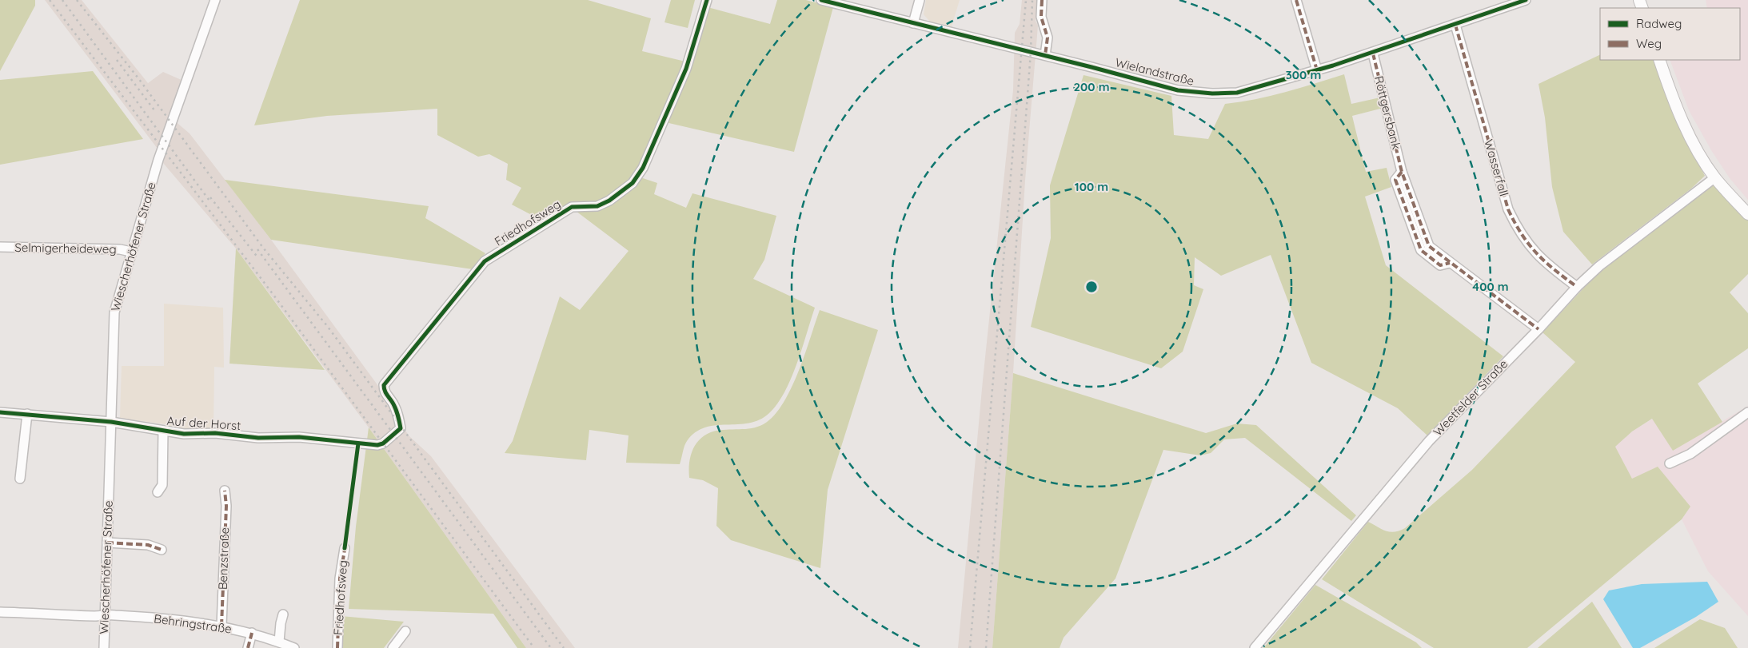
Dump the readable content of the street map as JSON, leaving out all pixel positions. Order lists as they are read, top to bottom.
{
  "streets": {
    "street": [
      "Wielandstraße",
      "Röttgersbank",
      "Wasserfall",
      "Friedhofsweg",
      "Wiescherhöfener Straße",
      "Selmigerheideweg",
      "Weetfelder Straße",
      "Auf der Horst",
      "Benzstraße",
      "Behringstraße"
    ]
  },
  "crossings": [
    ["Wielandstraße", "Röttgersbank"],
    ["Wielandstraße", "Wasserfall"],
    ["Röttgersbank", "Weetfelder Straße"],
    ["Wasserfall", "Weetfelder Straße"],
    ["Friedhofsweg", "Auf der Horst"],
    ["Wiescherhöfener Straße", "Selmigerheideweg"],
    ["Wiescherhöfener Straße", "Auf der Horst"],
    ["Wiescherhöfener Straße", "Behringstraße"],
    ["Benzstraße", "Behringstraße"]
  ],
  "legend": ["Radweg", "Weg"],
  "rings": [
    "300 m",
    "200 m",
    "100 m",
    "400 m"
  ]
}
